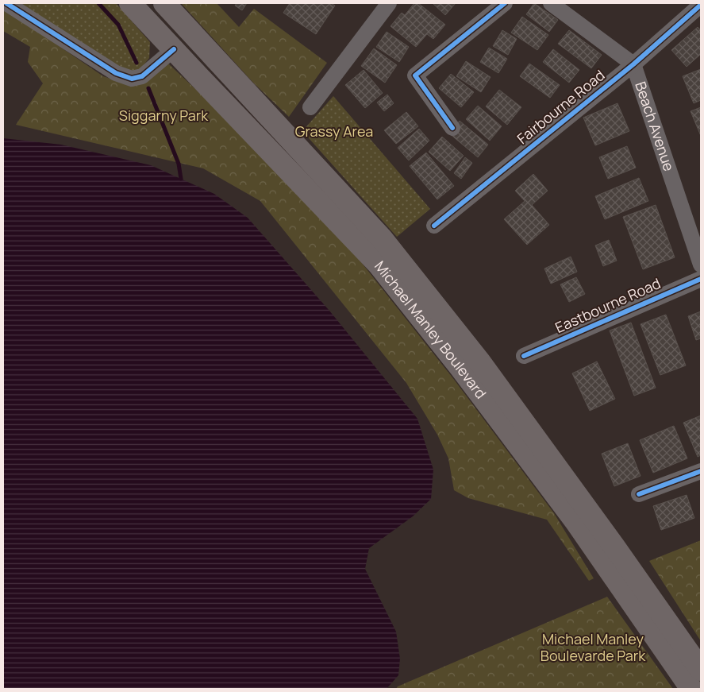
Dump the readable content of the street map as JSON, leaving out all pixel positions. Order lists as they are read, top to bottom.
{
  "streets": {
    "highway": ["Michael Manley Boulevard"],
    "street": ["Fairbourne Road", "Beach Avenue", "Eastbourne Road"]
  },
  "crossings": [
    ["Fairbourne Road", "Beach Avenue"]
  ],
  "parks": ["Siggarny Park", "Grassy Area", "Michael Manley Boulevarde Park"]
}
